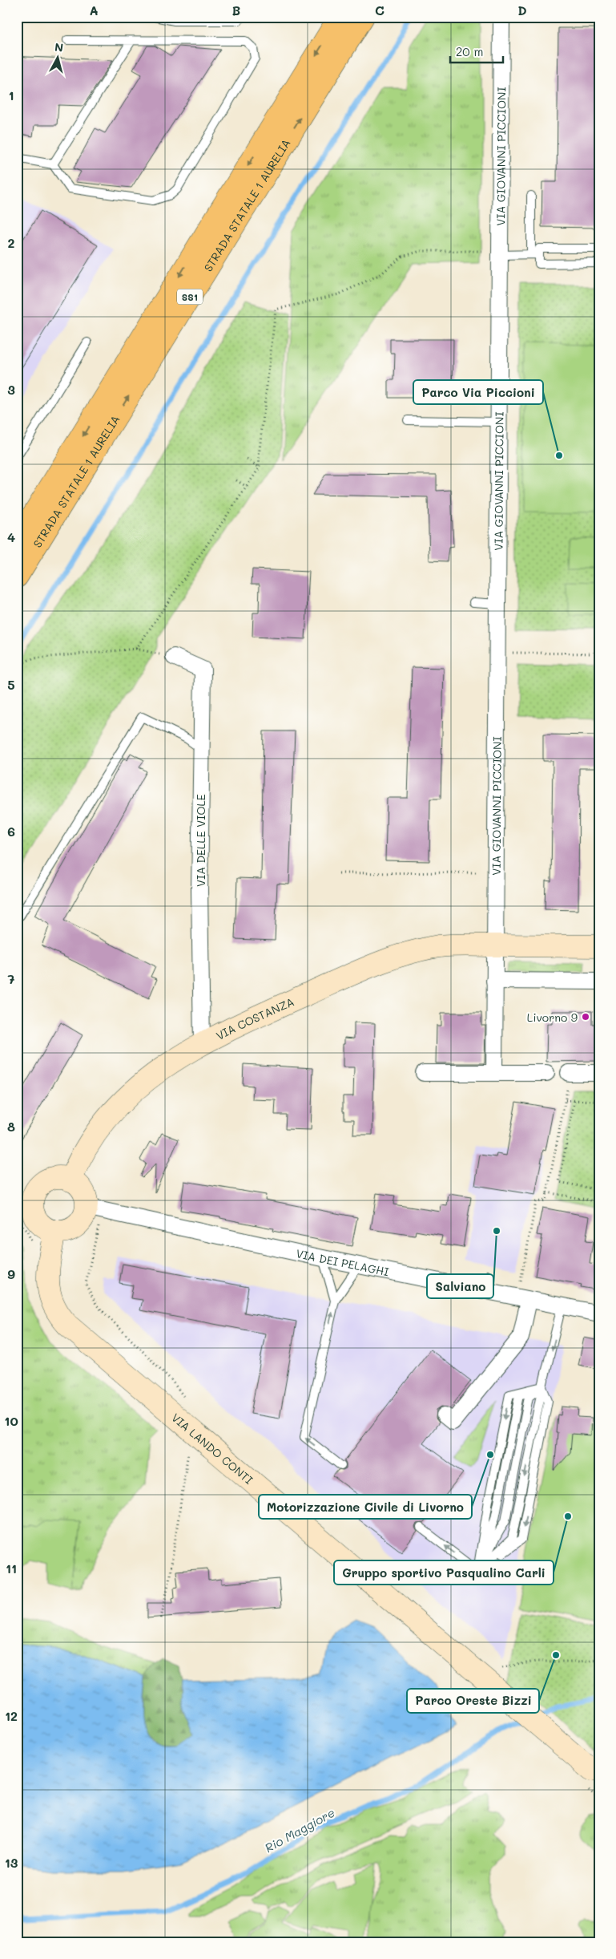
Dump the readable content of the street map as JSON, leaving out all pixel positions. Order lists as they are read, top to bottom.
{
  "streets": {
    "highway": ["STRADA STATALE 1 AURELIA", "SS1"],
    "street": [
      "VIA GIOVANNI PICCIONI",
      "VIA DELLE VIOLE",
      "VIA COSTANZA",
      "VIA DEI PELAGHI",
      "VIA LANDO CONTI"
    ]
  },
  "crossings": [
    ["VIA GIOVANNI PICCIONI", "VIA COSTANZA"],
    ["VIA DELLE VIOLE", "VIA COSTANZA"],
    ["VIA COSTANZA", "VIA DEI PELAGHI"],
    ["VIA COSTANZA", "VIA LANDO CONTI"],
    ["VIA DEI PELAGHI", "VIA LANDO CONTI"]
  ],
  "water": ["Rio Maggiore"],
  "places": [
    "Parco Via Piccioni",
    "Livorno 9",
    "Salviano",
    "Motorizzazione Civile di Livorno",
    "Gruppo sportivo Pasqualino Carli",
    "Parco Oreste Bizzi"
  ],
  "scale_bar": "20 m",
  "north": "top",
  "grid": {
    "columns": [
      "A",
      "B",
      "C",
      "D"
    ],
    "rows": [
      "1",
      "2",
      "3",
      "4",
      "5",
      "6",
      "7",
      "8",
      "9",
      "10",
      "11",
      "12",
      "13"
    ]
  }
}
